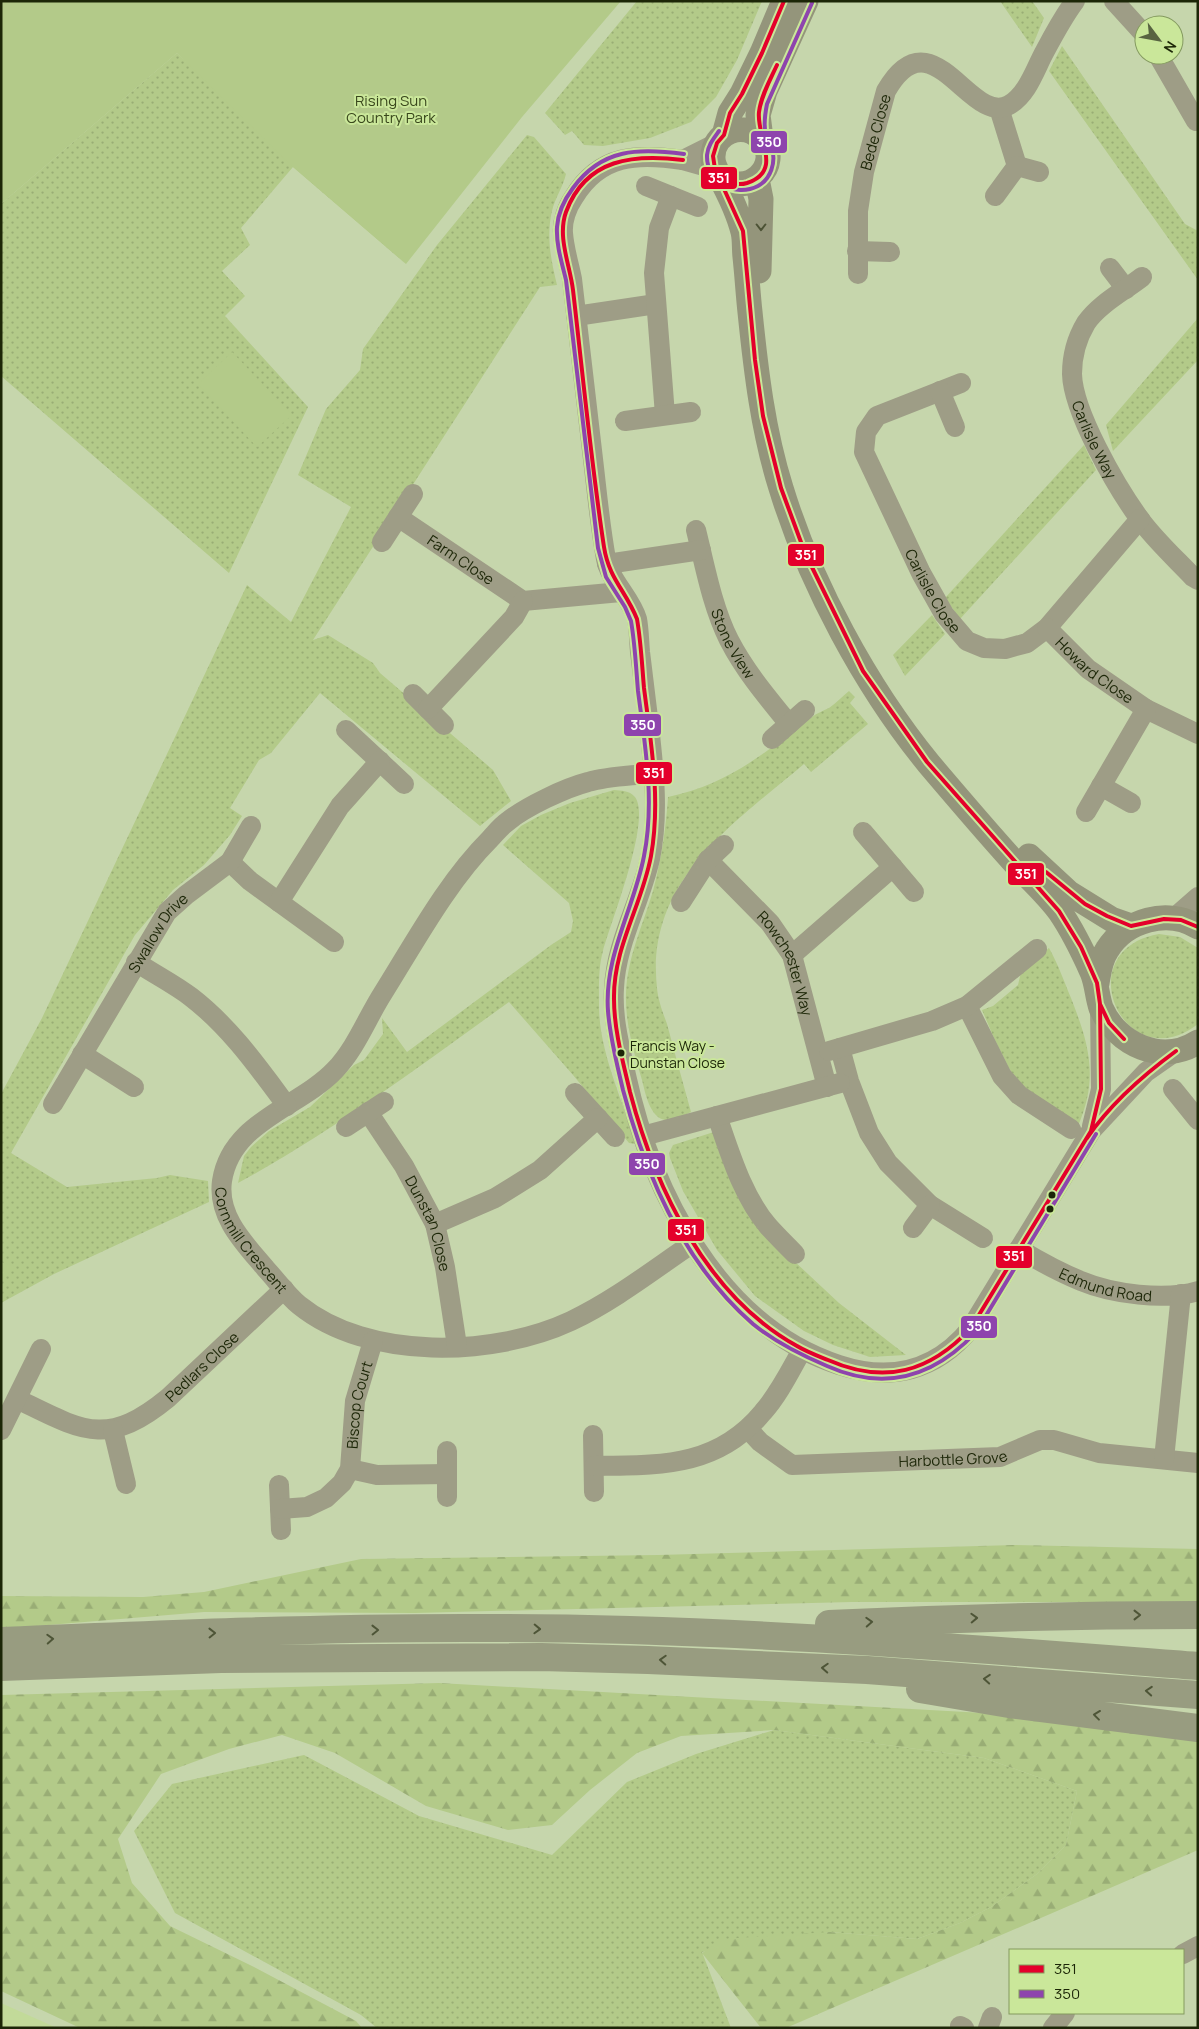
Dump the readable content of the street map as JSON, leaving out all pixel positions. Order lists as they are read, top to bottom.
{
  "streets": {
    "street": [
      "Bede Close",
      "Carlisle Way",
      "Farm Close",
      "Carlisle Close",
      "Stone View",
      "Howard Close",
      "Swallow Drive",
      "Rowchester Way",
      "Dunstan Close",
      "Cornmill Crescent",
      "Edmund Road",
      "Pedlars Close",
      "Biscop Court",
      "Harbottle Grove"
    ]
  },
  "crossings": [
    ["Carlisle Way", "Carlisle Close"],
    ["Carlisle Close", "Howard Close"],
    ["Dunstan Close", "Cornmill Crescent"],
    ["Cornmill Crescent", "Pedlars Close"],
    ["Cornmill Crescent", "Biscop Court"]
  ],
  "parks": ["Rising Sun Country Park"],
  "places": ["Francis Way - Dunstan Close"],
  "lines": ["transit line 351", "transit line 350"],
  "legend": ["351", "350"],
  "north": "bottom right"
}
